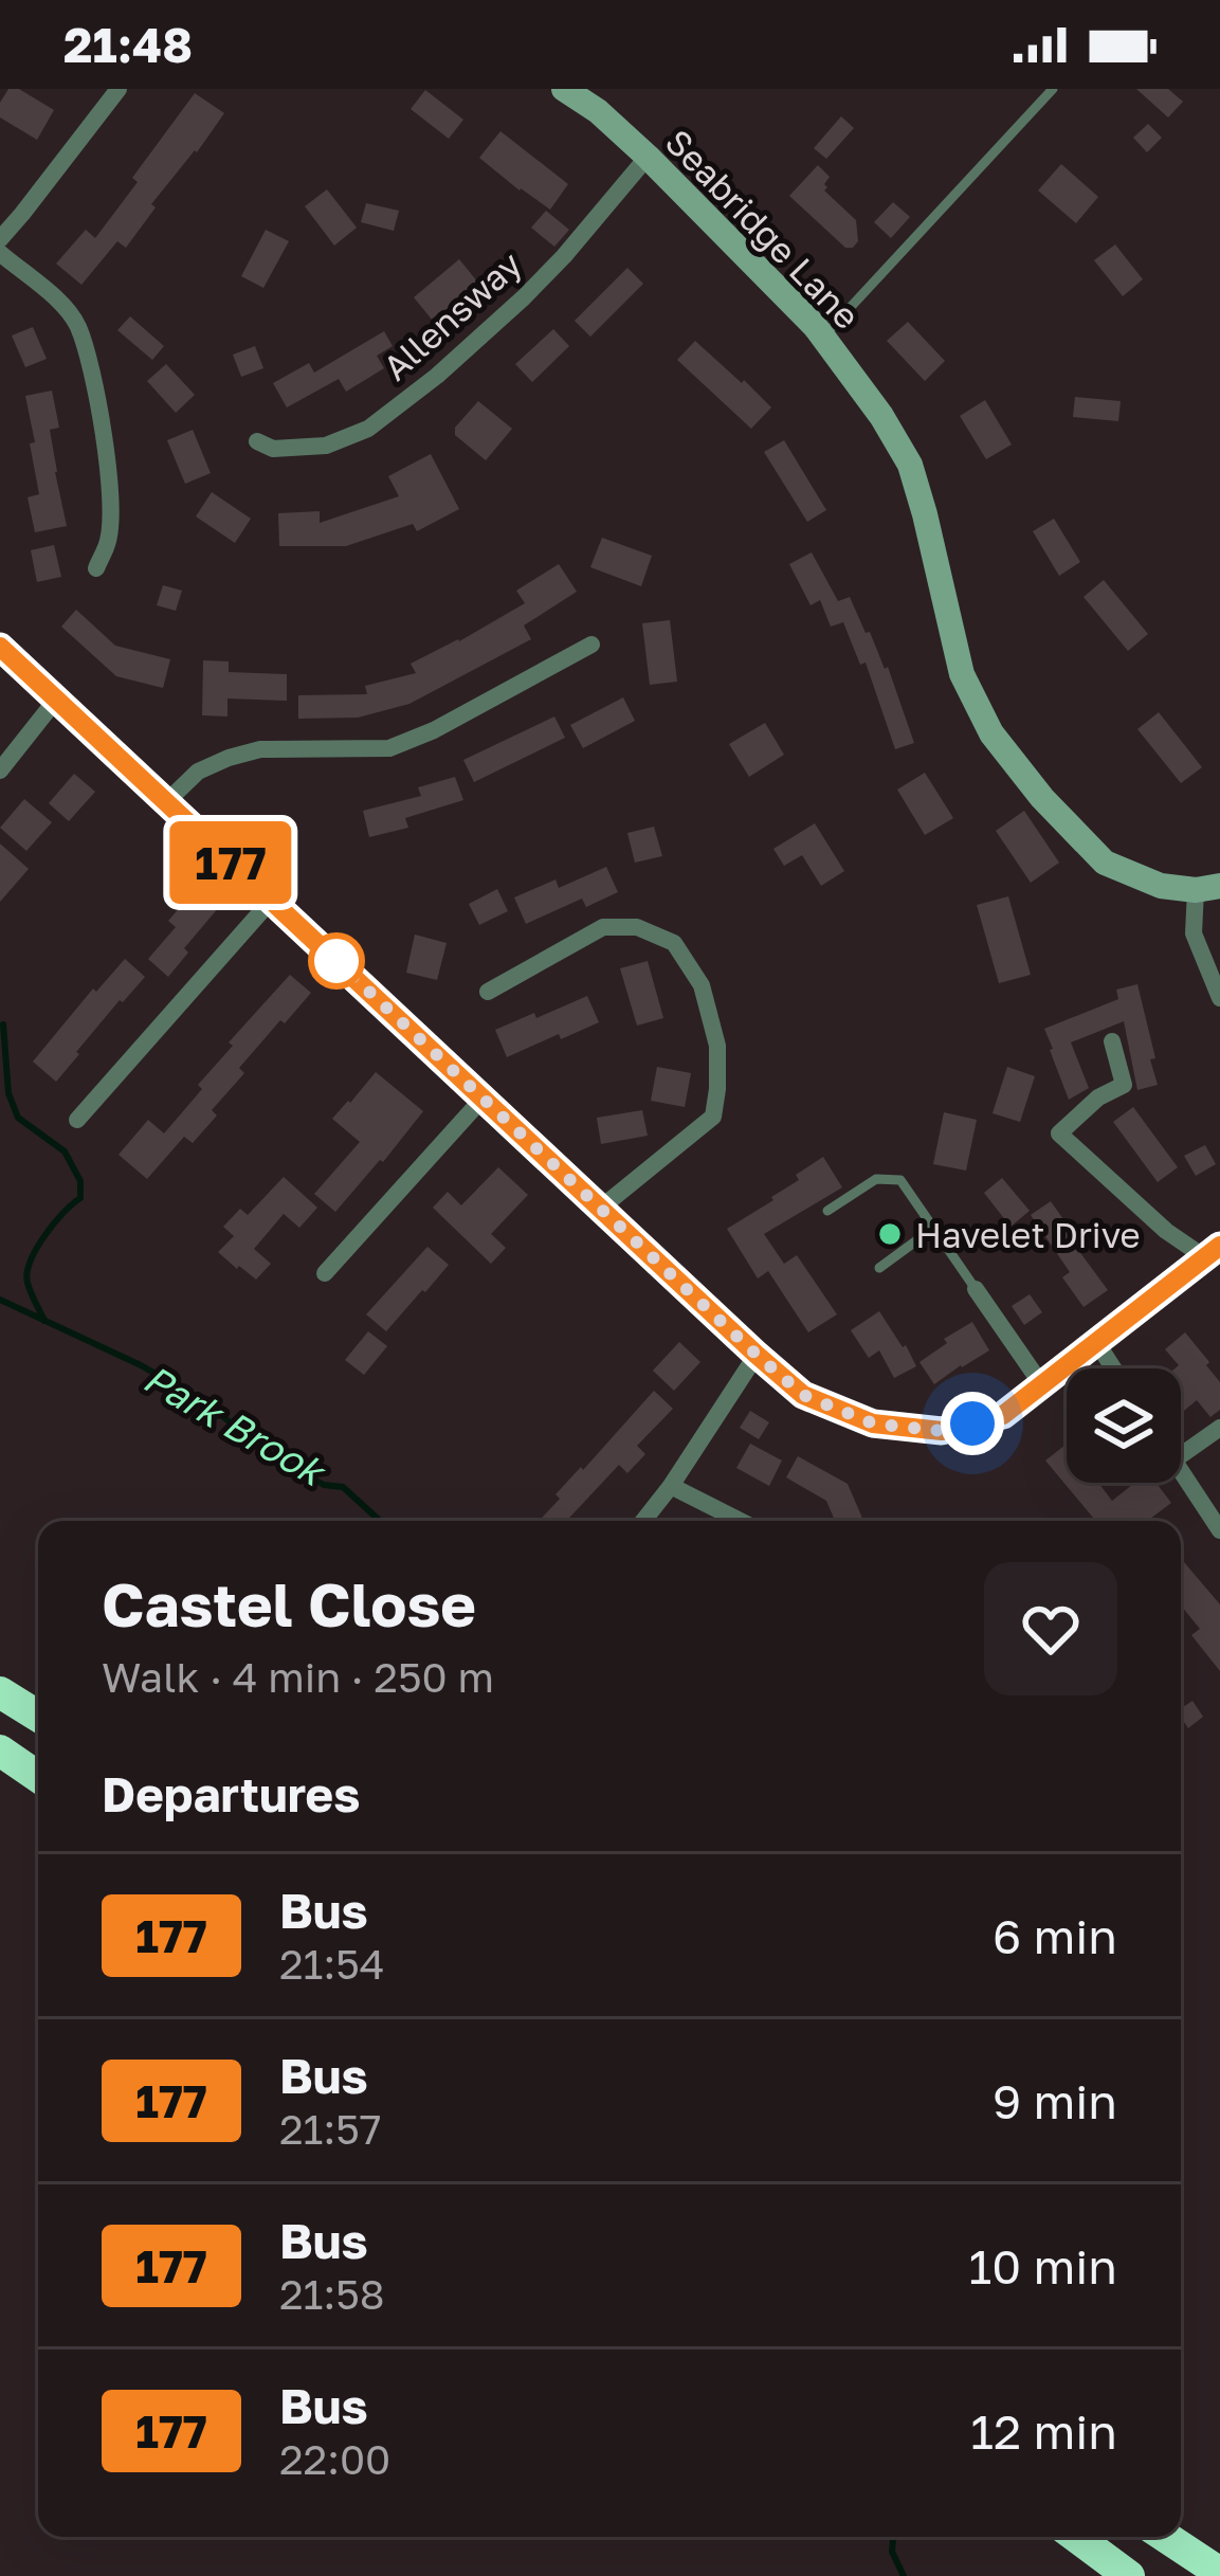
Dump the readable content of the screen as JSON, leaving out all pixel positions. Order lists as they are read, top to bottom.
{
  "streets": {
    "street": ["Seabridge Lane", "Allensway"]
  },
  "crossings": [
    ["Seabridge Lane", "Allensway"]
  ],
  "water": ["Park Brook"],
  "places": ["Havelet Drive"],
  "lines": ["bus line 177"],
  "page": {
    "status": "21:48",
    "on_map": "177",
    "heading": [
      ["Castel Close", "Walk · 4 min · 250 m"],
      "Departures"
    ],
    "list": [
      {
        "mark": "177",
        "name": "Bus",
        "note": "21:54",
        "value": "6 min"
      },
      {
        "mark": "177",
        "name": "Bus",
        "note": "21:57",
        "value": "9 min"
      },
      {
        "mark": "177",
        "name": "Bus",
        "note": "21:58",
        "value": "10 min"
      },
      {
        "mark": "177",
        "name": "Bus",
        "note": "22:00",
        "value": "12 min"
      }
    ]
  }
}
